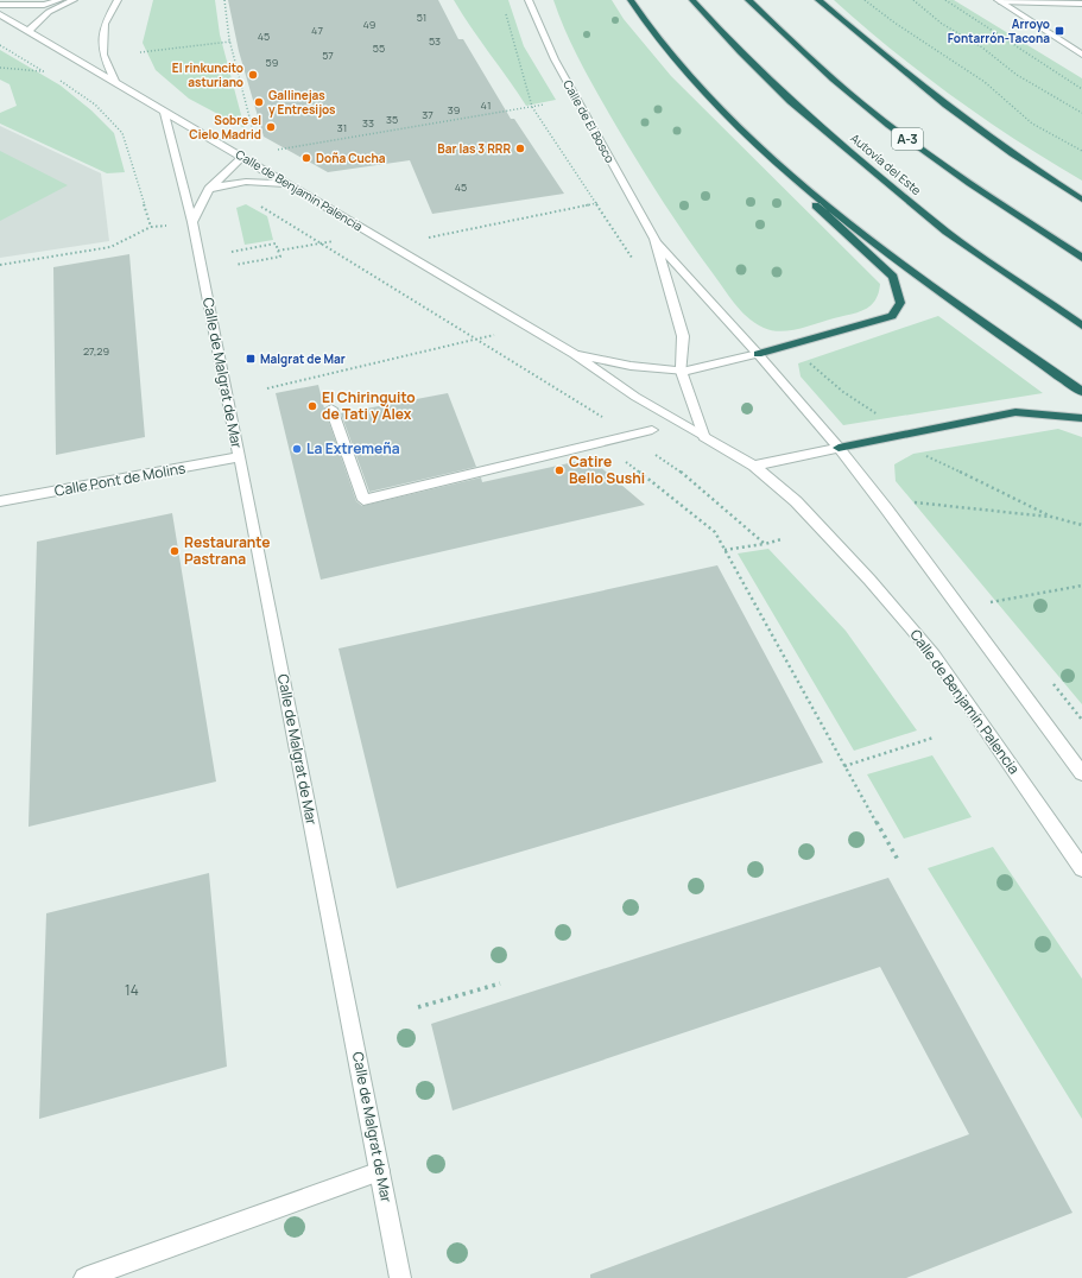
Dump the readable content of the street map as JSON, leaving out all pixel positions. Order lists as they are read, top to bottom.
{
  "streets": {
    "highway": ["A-3", "Autovía del Este"],
    "street": [
      "Calle de El Bosco",
      "Calle de Benjamín Palencia",
      "Calle de Malgrat de Mar",
      "Calle Pont de Molins"
    ]
  },
  "crossings": [
    ["Calle de El Bosco", "Calle de Benjamín Palencia"],
    ["Calle de Benjamín Palencia", "Calle de Malgrat de Mar"],
    ["Calle de Malgrat de Mar", "Calle Pont de Molins"]
  ],
  "places": {
    "transit": ["Arroyo Fontarrón-Tacona", "Malgrat de Mar"],
    "other": [
      "El rinkuncito asturiano",
      "Gallinejas y Entresijos",
      "Sobre el Cielo Madrid",
      "Bar las 3 RRR",
      "Doña Cucha",
      "El Chiringuito de Tati y Álex",
      "La Extremeña",
      "Catire Bello Sushi",
      "Restaurante Pastrana"
    ]
  },
  "house_numbers": [
    "51",
    "49",
    "47",
    "45",
    "53",
    "55",
    "57",
    "59",
    "41",
    "39",
    "37",
    "35",
    "33",
    "31",
    "45",
    "27,29",
    "14"
  ]
}
